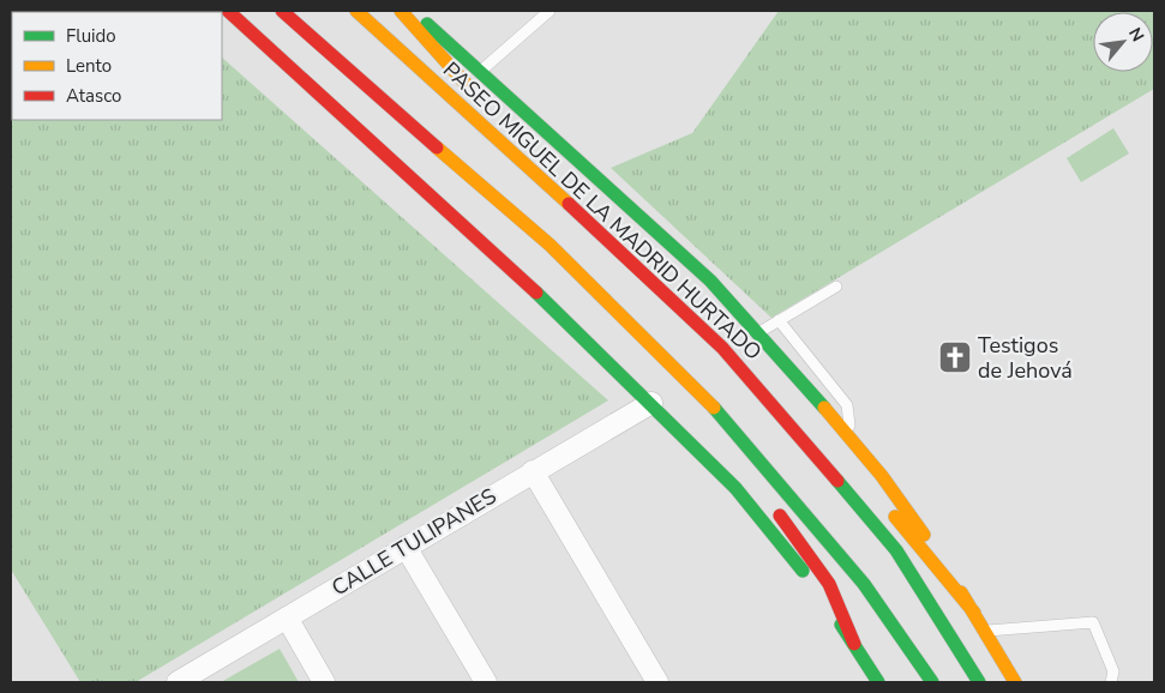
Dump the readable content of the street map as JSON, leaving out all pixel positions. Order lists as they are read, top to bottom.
{
  "streets": {
    "main road": ["PASEO MIGUEL DE LA MADRID HURTADO"],
    "street": ["CALLE TULIPANES"]
  },
  "places": {
    "church": ["Testigos de Jehová"]
  },
  "legend": ["Fluido", "Lento", "Atasco"],
  "north": "top right"
}
